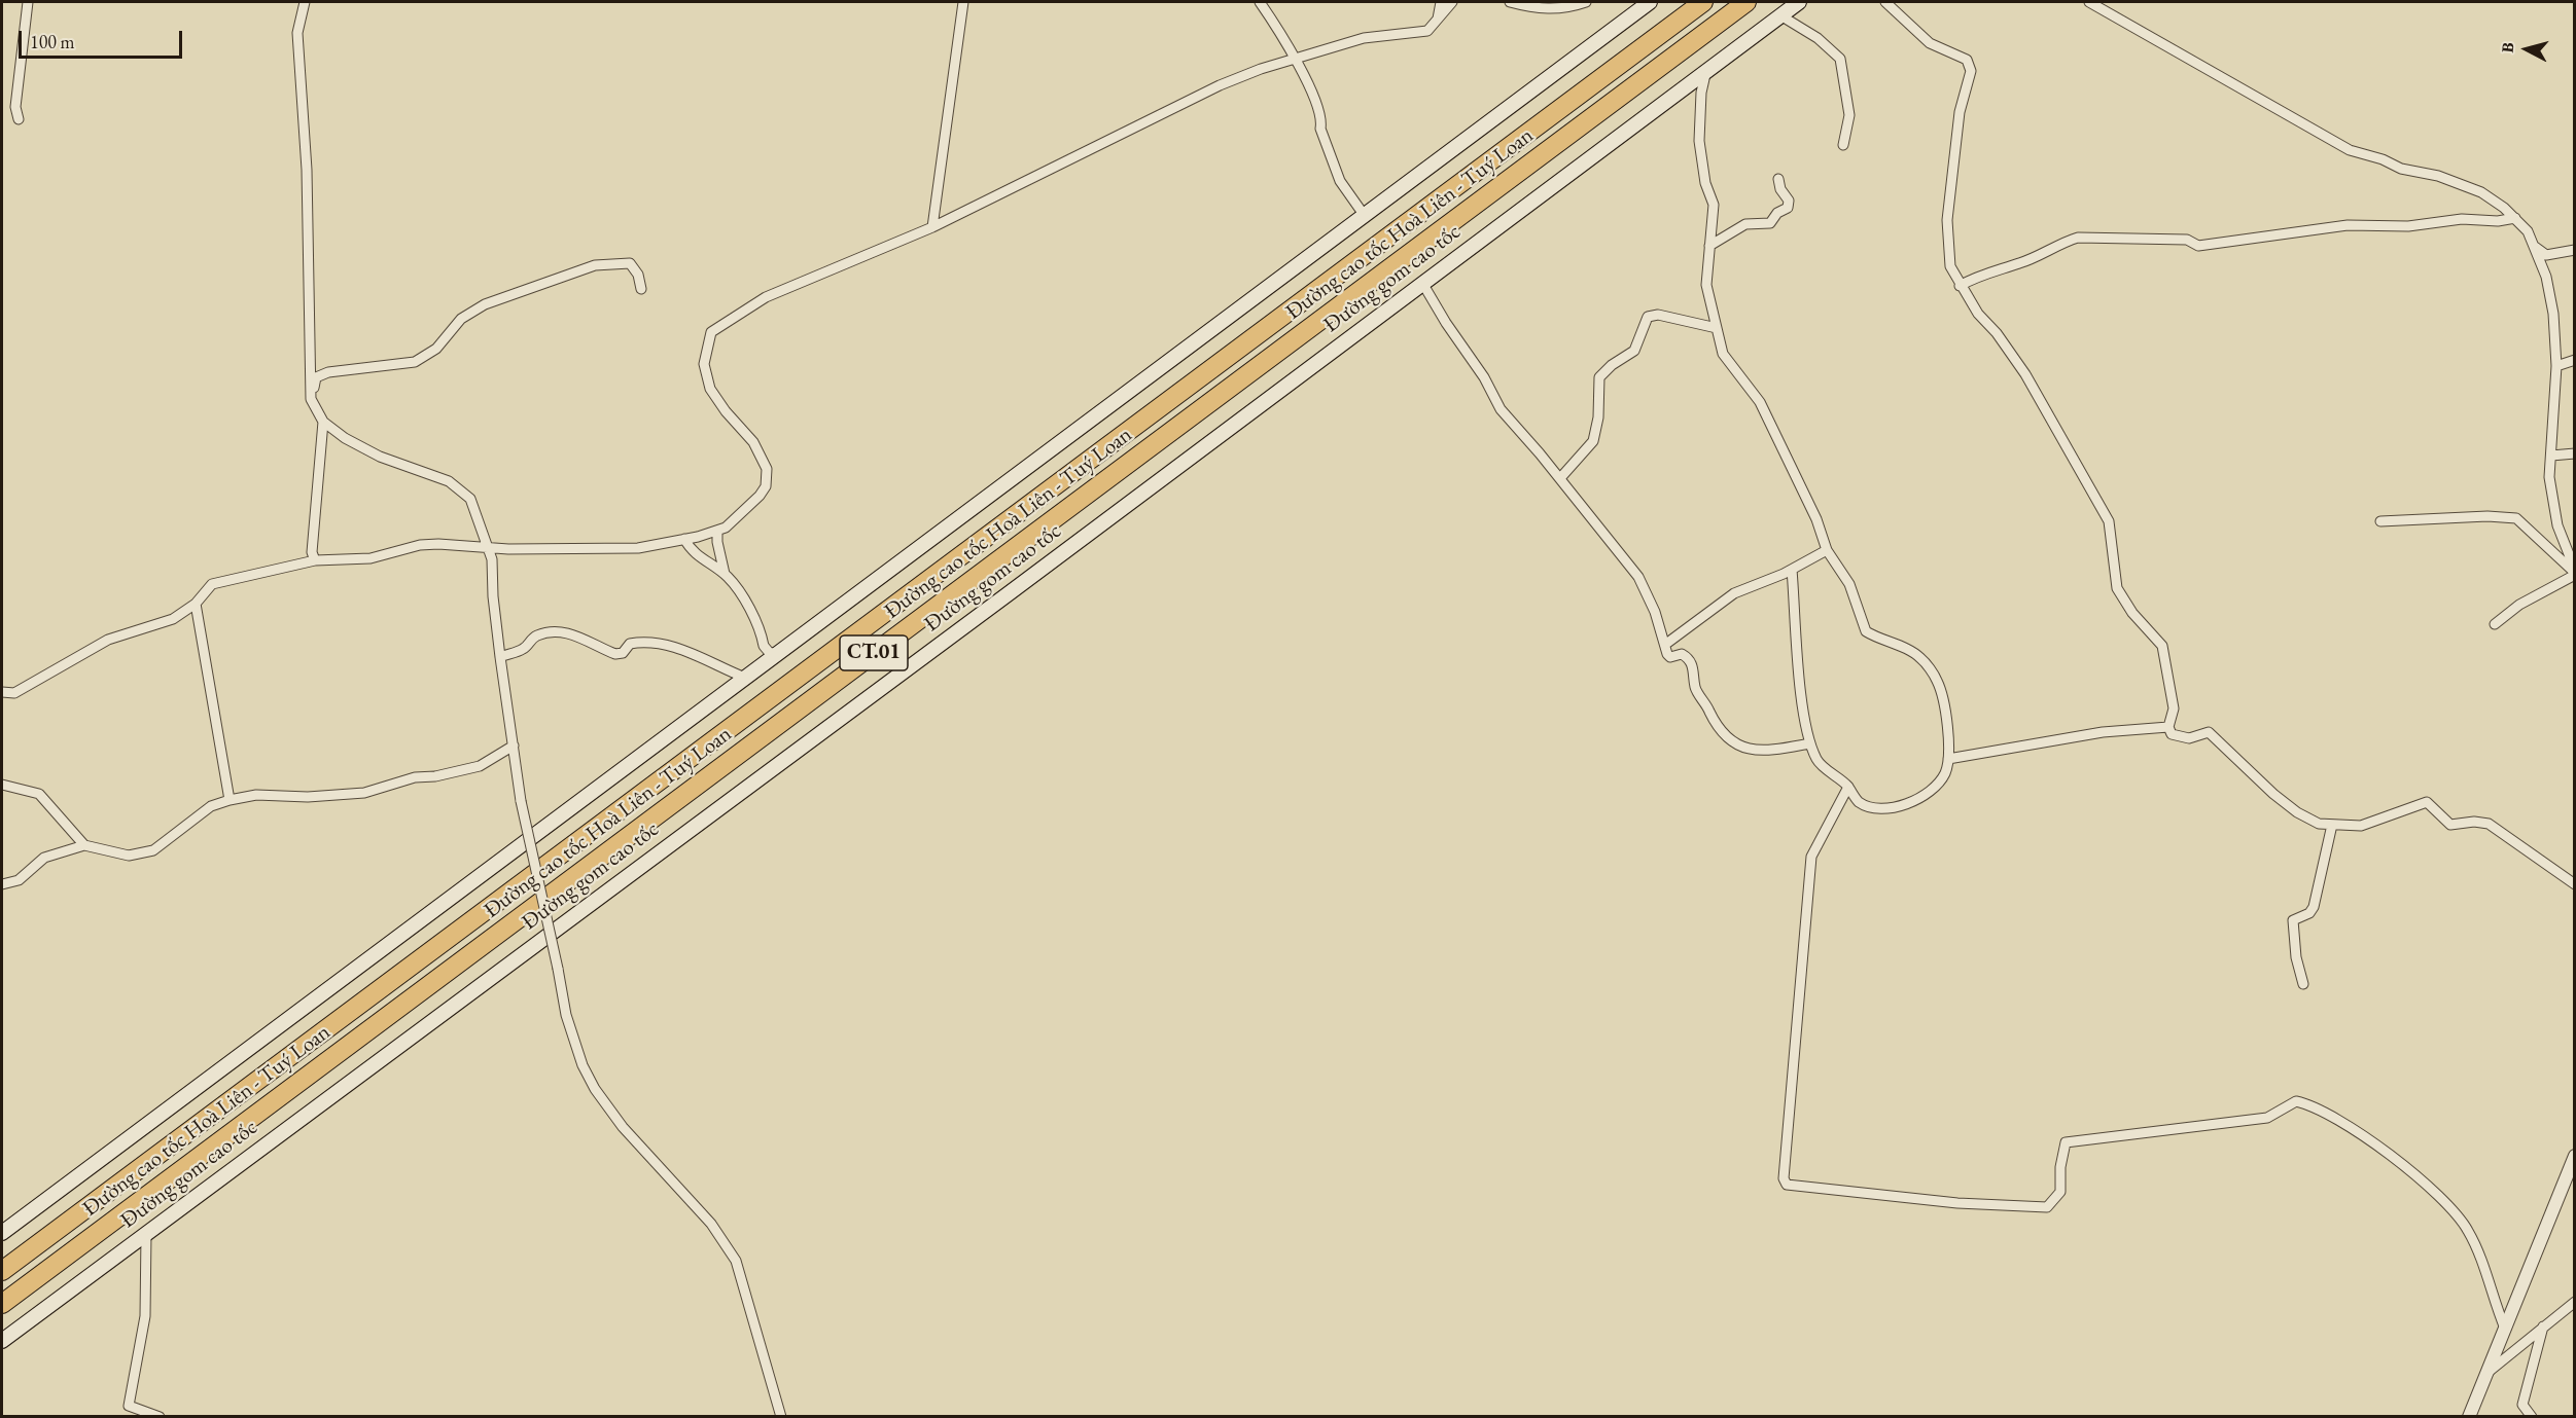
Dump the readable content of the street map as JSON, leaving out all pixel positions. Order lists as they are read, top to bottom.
{
  "streets": {
    "highway": ["Đường cao tốc Hoà Liên - Tuý Loan", "CT.01"],
    "main road": ["Đường gom cao tốc"]
  },
  "scale_bar": "100 m",
  "north": "left"
}
